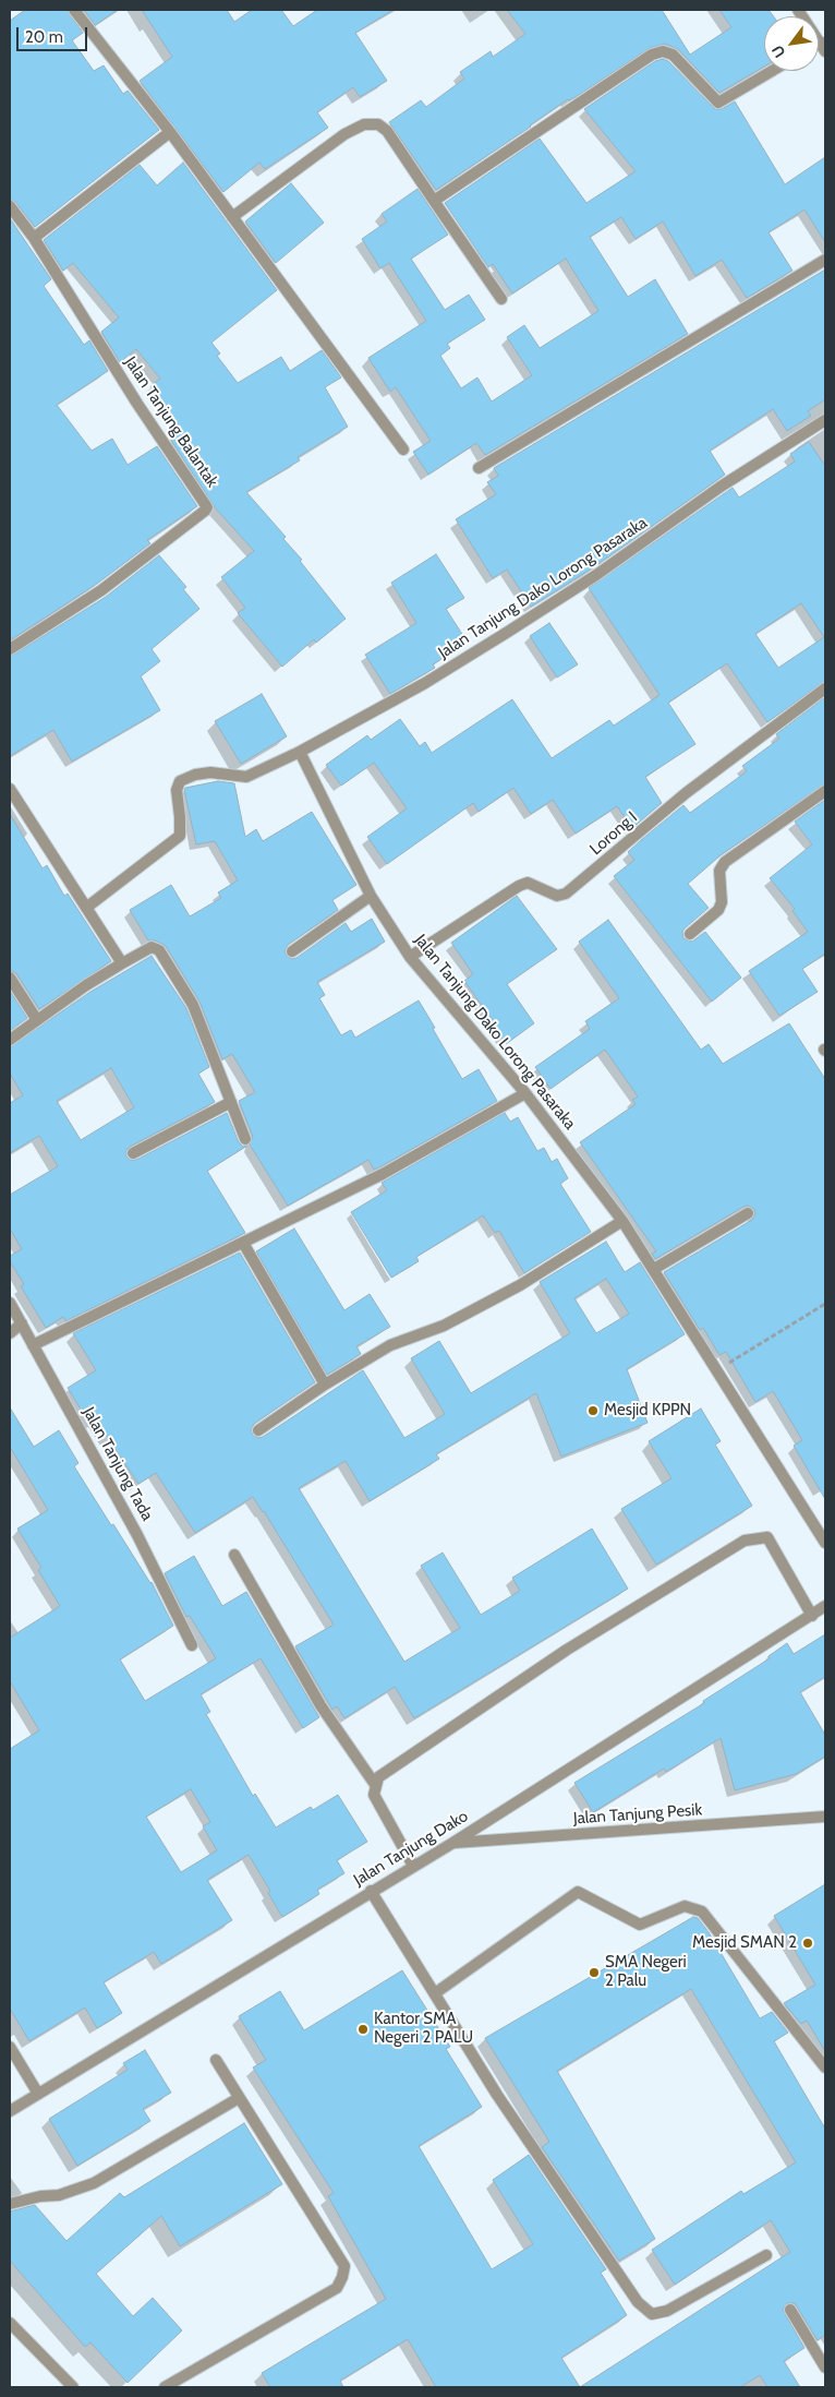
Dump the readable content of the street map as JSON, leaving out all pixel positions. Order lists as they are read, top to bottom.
{
  "streets": {
    "street": [
      "Jalan Tanjung Balantak",
      "Jalan Tanjung Dako Lorong Pasaraka",
      "Lorong I",
      "Jalan Tanjung Tada",
      "Jalan Tanjung Pesik",
      "Jalan Tanjung Dako"
    ]
  },
  "crossings": [
    ["Jalan Tanjung Dako Lorong Pasaraka", "Lorong I"],
    ["Jalan Tanjung Pesik", "Jalan Tanjung Dako"]
  ],
  "places": [
    "Mesjid KPPN",
    "Mesjid SMAN 2",
    "SMA Negeri 2 Palu",
    "Kantor SMA Negeri 2 PALU"
  ],
  "scale_bar": "20 m",
  "north": "bottom left"
}
